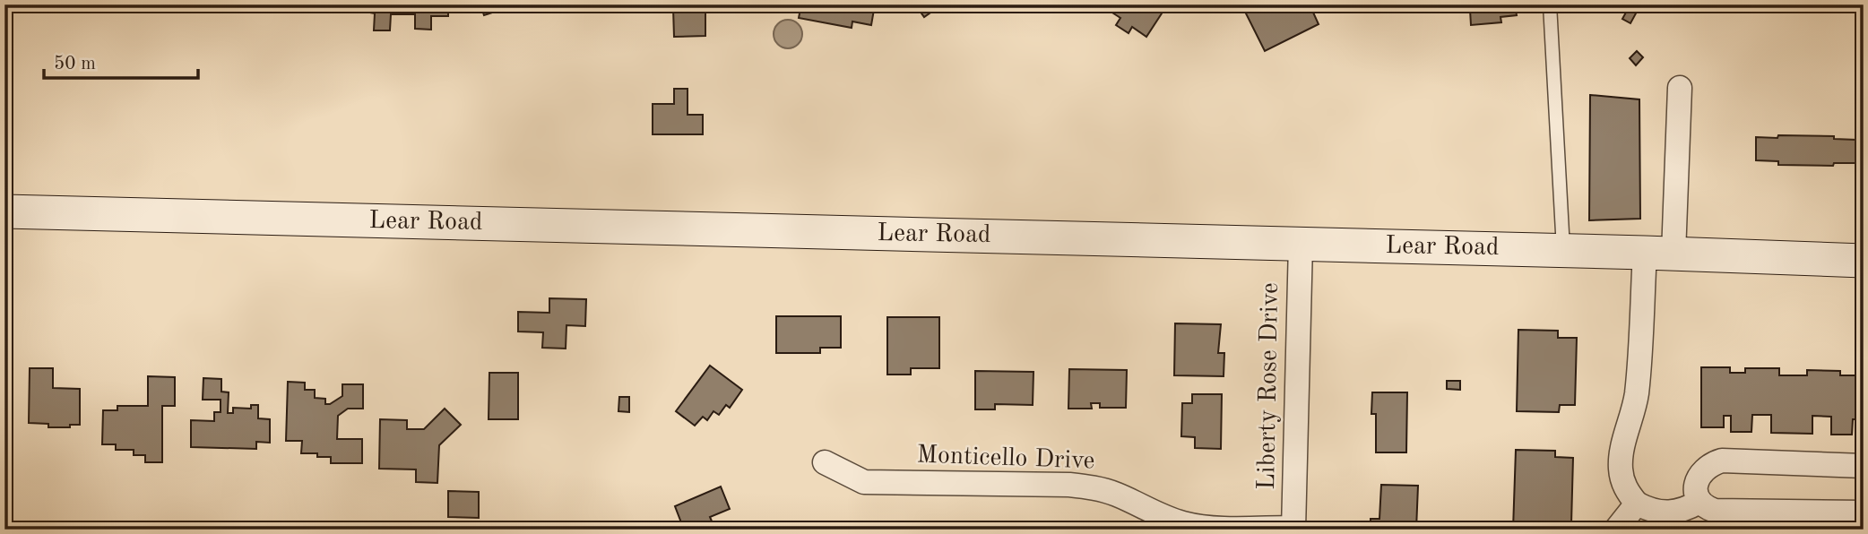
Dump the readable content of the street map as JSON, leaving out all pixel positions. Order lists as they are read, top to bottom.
{
  "streets": {
    "street": ["Lear Road", "Liberty Rose Drive", "Monticello Drive"]
  },
  "crossings": [
    ["Lear Road", "Liberty Rose Drive"],
    ["Liberty Rose Drive", "Monticello Drive"]
  ],
  "scale_bar": "50 m"
}
